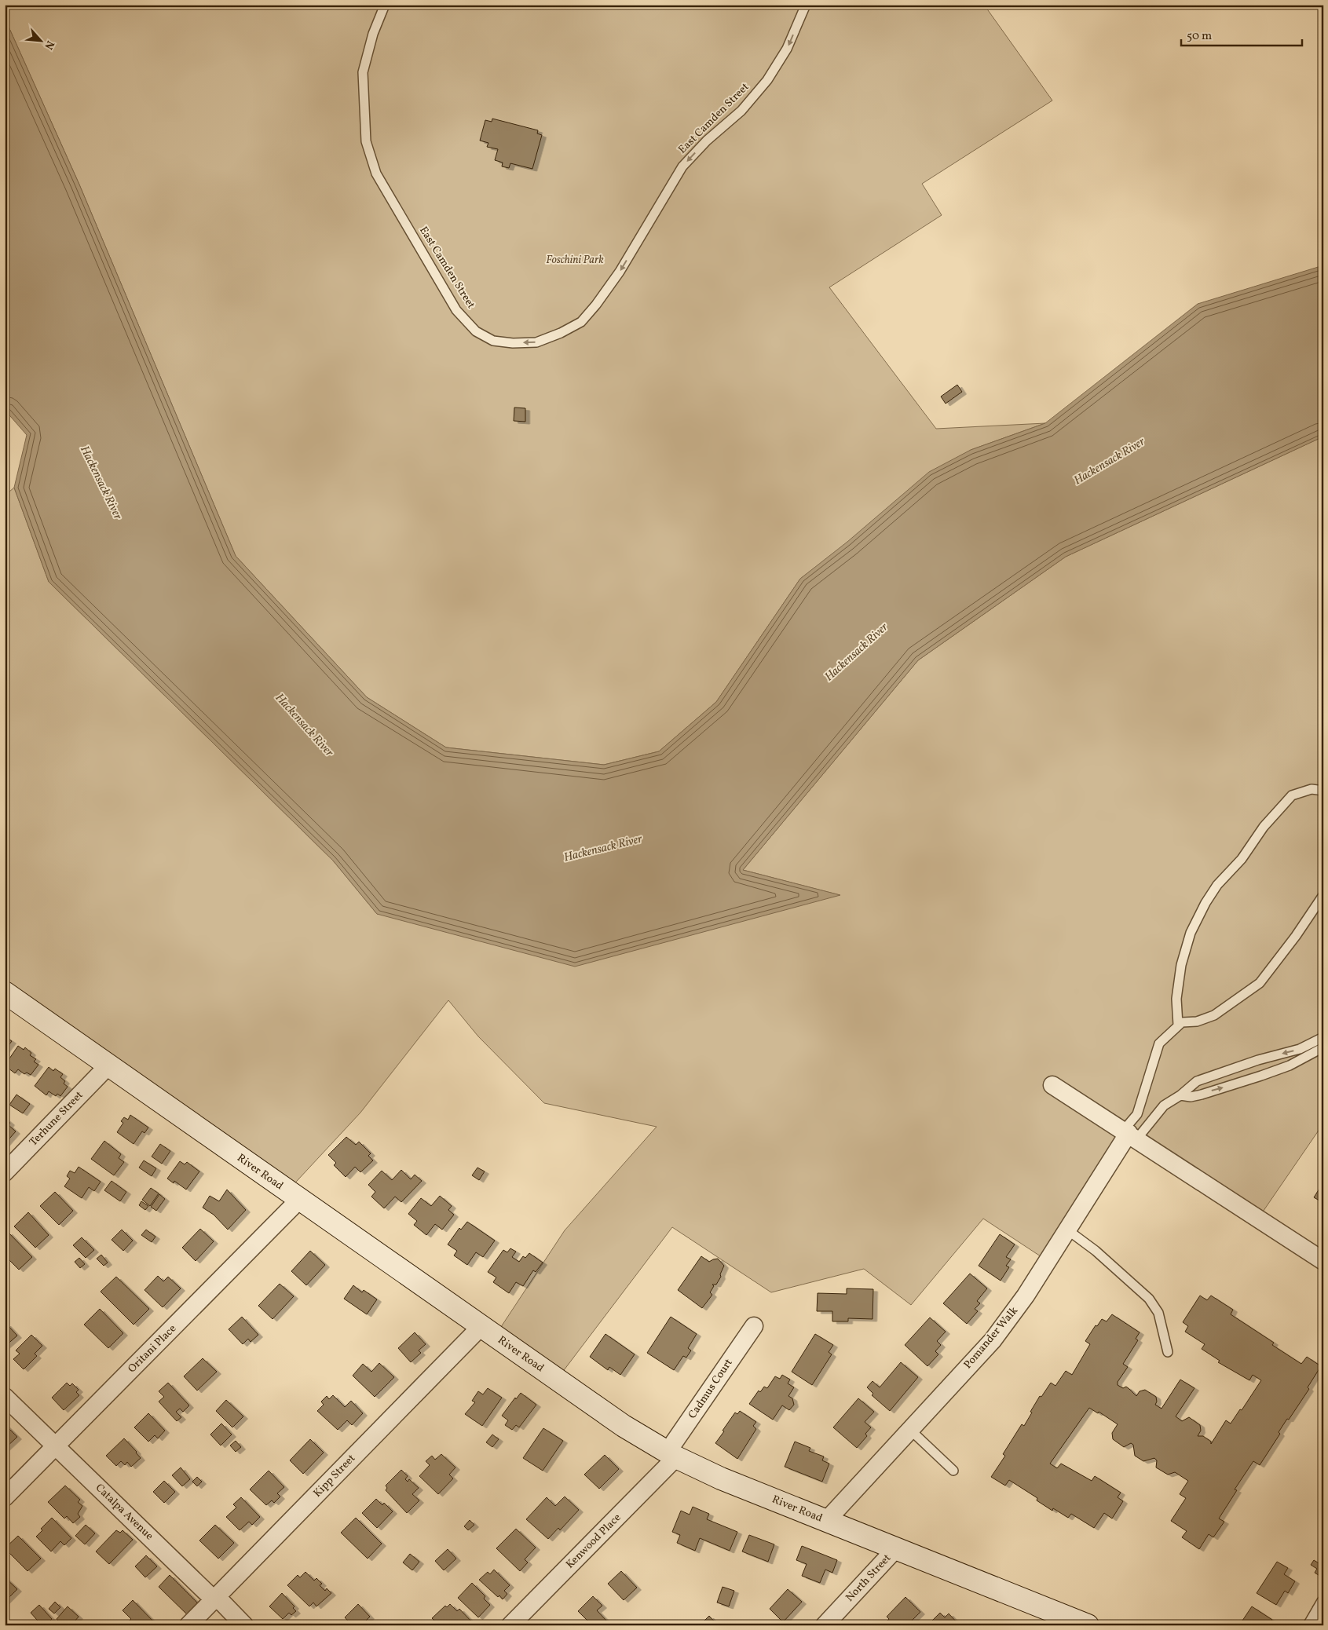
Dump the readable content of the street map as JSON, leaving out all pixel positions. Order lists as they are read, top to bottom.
{
  "streets": {
    "main road": ["River Road"],
    "street": [
      "Terhune Street",
      "Pomander Walk",
      "Oritani Place",
      "Cadmus Court",
      "Kipp Street",
      "Catalpa Avenue",
      "Kenwood Place",
      "North Street"
    ],
    "lane": ["East Camden Street"]
  },
  "crossings": [
    ["Terhune Street", "River Road"],
    ["River Road", "Pomander Walk"],
    ["River Road", "Oritani Place"],
    ["River Road", "Cadmus Court"],
    ["River Road", "Kipp Street"],
    ["River Road", "Kenwood Place"],
    ["River Road", "North Street"],
    ["Oritani Place", "Catalpa Avenue"],
    ["Cadmus Court", "Kenwood Place"],
    ["Kipp Street", "Catalpa Avenue"]
  ],
  "water": ["Hackensack River"],
  "parks": ["Foschini Park"],
  "scale_bar": "50 m",
  "north": "bottom right"
}
